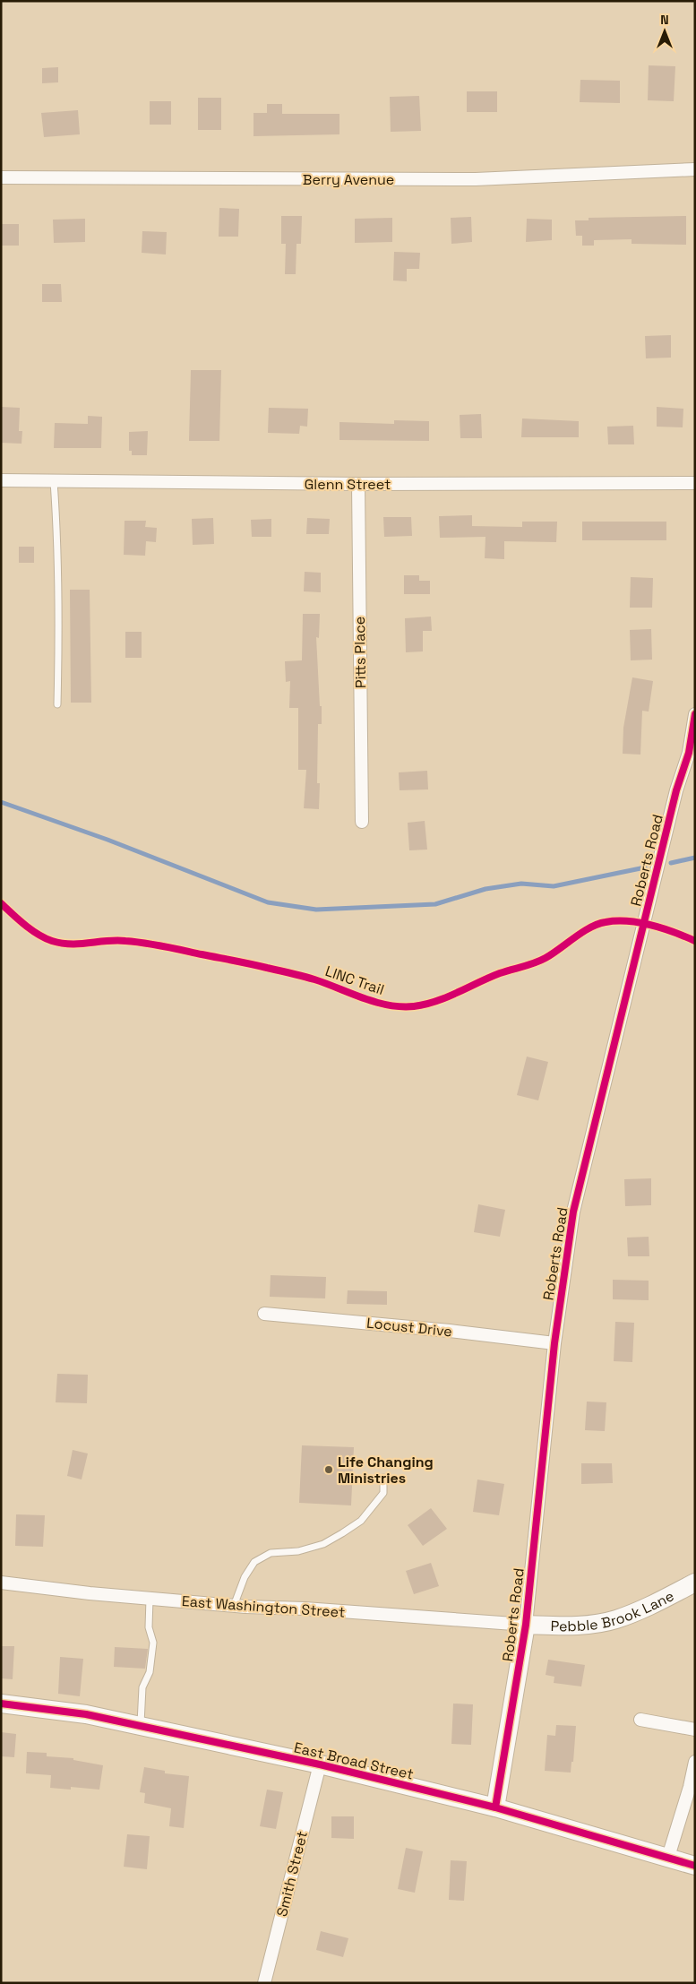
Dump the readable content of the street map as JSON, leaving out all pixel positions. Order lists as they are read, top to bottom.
{
  "streets": {
    "street": [
      "Berry Avenue",
      "Glenn Street",
      "Pitts Place",
      "Roberts Road",
      "Locust Drive",
      "East Washington Street",
      "Pebble Brook Lane",
      "East Broad Street",
      "Smith Street"
    ],
    "cycle path": ["LINC Trail"]
  },
  "crossings": [
    ["Glenn Street", "Pitts Place"],
    ["Roberts Road", "Locust Drive"],
    ["Roberts Road", "East Washington Street"],
    ["Roberts Road", "Pebble Brook Lane"],
    ["Roberts Road", "East Broad Street"],
    ["East Washington Street", "Pebble Brook Lane"],
    ["East Broad Street", "Smith Street"]
  ],
  "places": ["Life Changing Ministries"],
  "north": "top"
}
